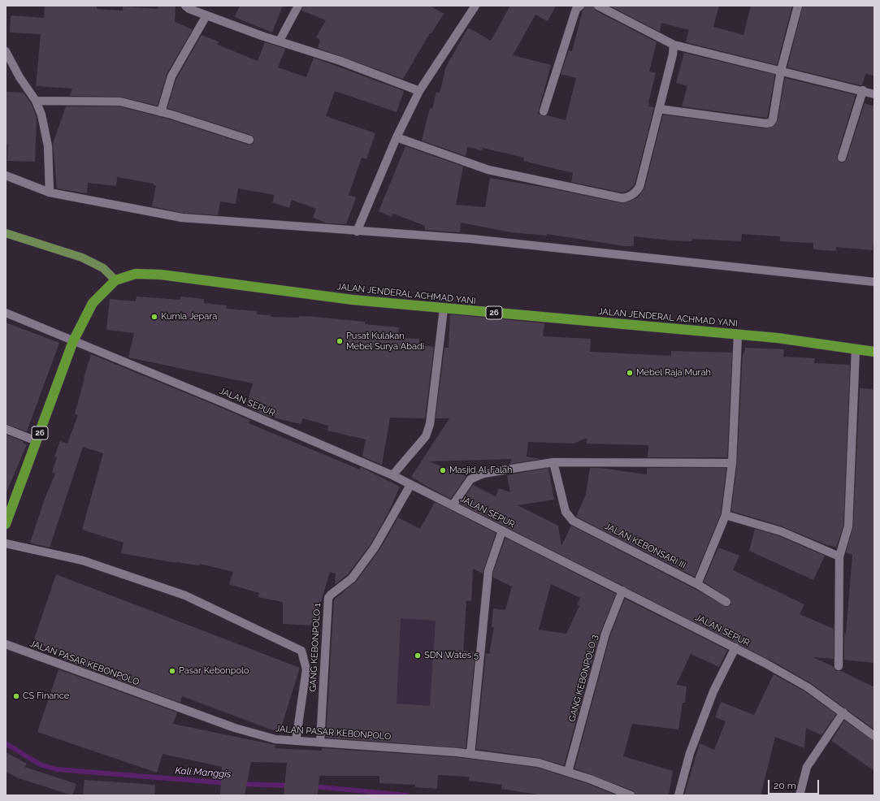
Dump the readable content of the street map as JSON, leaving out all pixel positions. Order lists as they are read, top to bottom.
{
  "streets": {
    "highway": ["JALAN JENDERAL ACHMAD YANI", "26"],
    "street": [
      "JALAN SEPUR",
      "JALAN KEBONSARI III",
      "GANG KEBONPOLO 1",
      "JALAN PASAR KEBONPOLO",
      "GANG KEBONPOLO 3"
    ]
  },
  "crossings": [
    ["JALAN JENDERAL ACHMAD YANI", "26"],
    ["26", "JALAN SEPUR"],
    ["JALAN SEPUR", "GANG KEBONPOLO 1"],
    ["JALAN SEPUR", "GANG KEBONPOLO 3"],
    ["GANG KEBONPOLO 1", "JALAN PASAR KEBONPOLO"],
    ["JALAN PASAR KEBONPOLO", "GANG KEBONPOLO 3"]
  ],
  "water": ["Kali Manggis"],
  "places": [
    "Kurnia Jepara",
    "Pusat Kulakan Mebel Surya Abadi",
    "Mebel Raja Murah",
    "Masjid Al-Falah",
    "SDN Wates 5",
    "Pasar Kebonpolo",
    "CS Finance"
  ],
  "scale_bar": "20 m"
}
